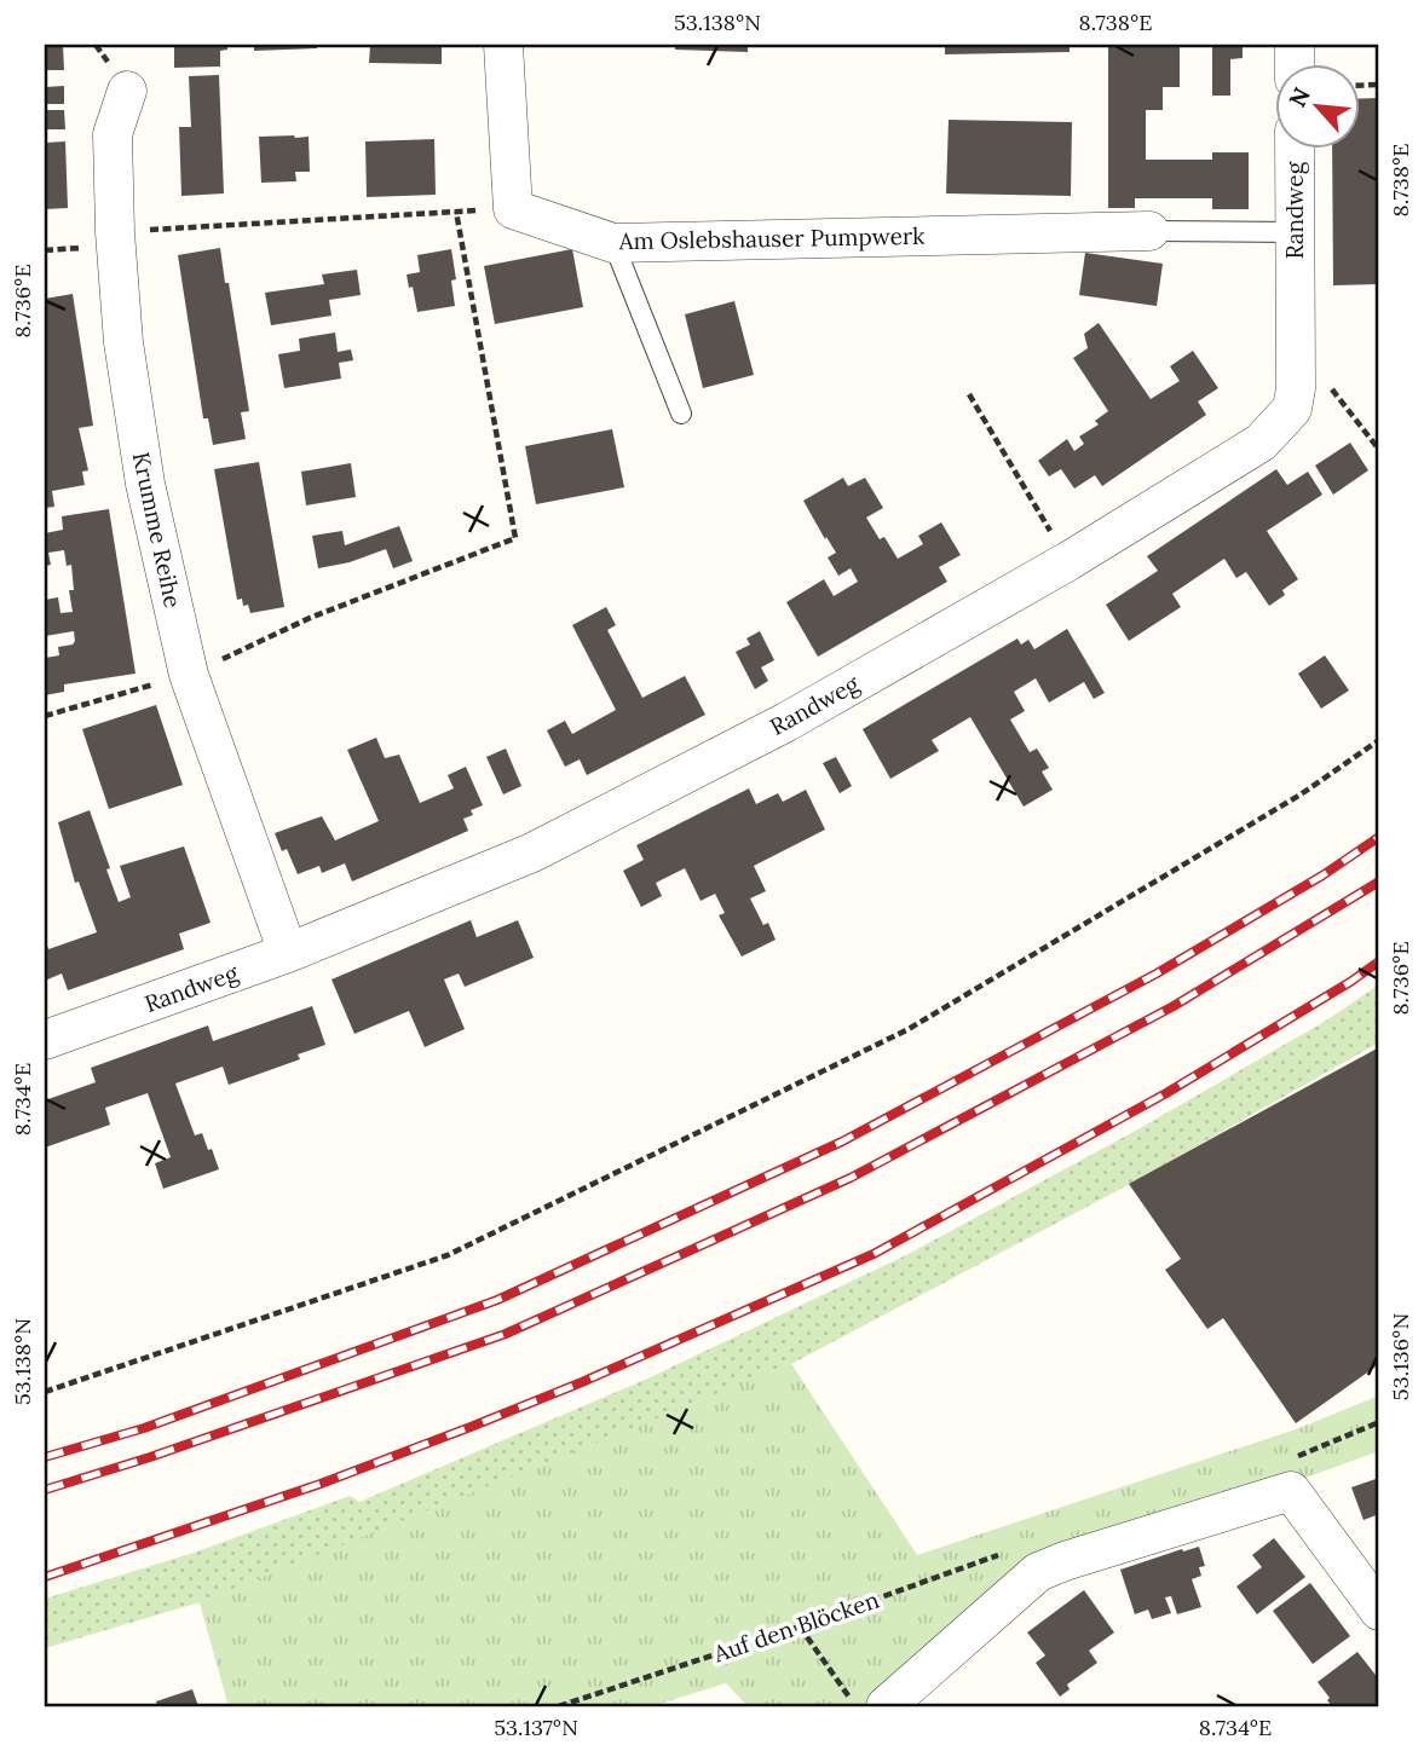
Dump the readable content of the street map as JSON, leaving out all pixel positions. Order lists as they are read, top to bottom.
{
  "streets": {
    "street": ["Randweg", "Am Oslebshauser Pumpwerk", "Krumme Reihe"],
    "path": ["Auf den Blöcken"]
  },
  "crossings": [
    ["Randweg", "Krumme Reihe"]
  ],
  "north": "top left",
  "coordinates": [
    "53.138°N",
    "8.738°E",
    "8.736°E",
    "8.734°E",
    "53.136°N",
    "53.137°N"
  ]
}
